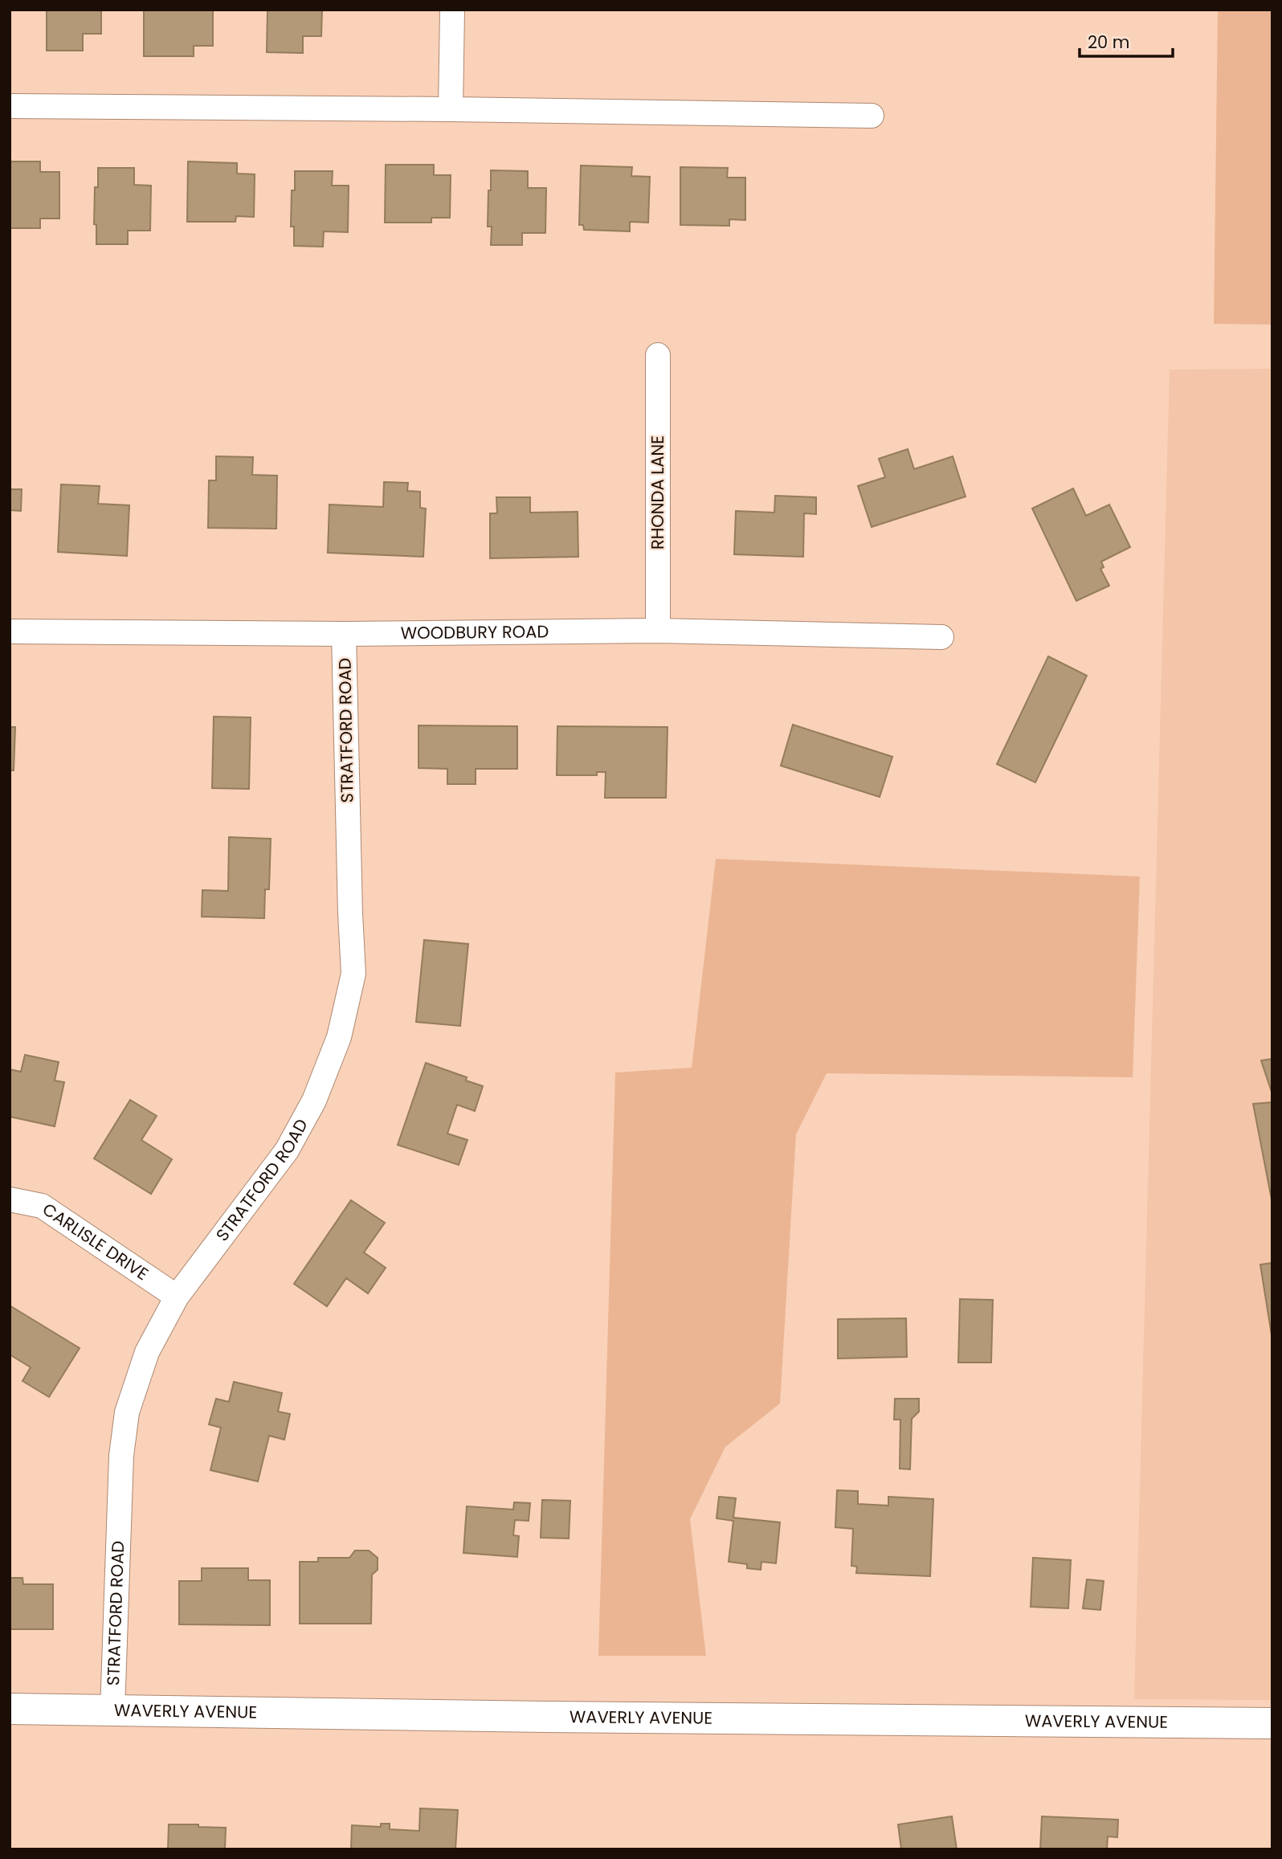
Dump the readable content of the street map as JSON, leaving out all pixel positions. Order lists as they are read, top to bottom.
{
  "streets": {
    "street": [
      "RHONDA LANE",
      "WOODBURY ROAD",
      "STRATFORD ROAD",
      "CARLISLE DRIVE",
      "WAVERLY AVENUE"
    ]
  },
  "crossings": [
    ["RHONDA LANE", "WOODBURY ROAD"],
    ["WOODBURY ROAD", "STRATFORD ROAD"],
    ["STRATFORD ROAD", "CARLISLE DRIVE"],
    ["STRATFORD ROAD", "WAVERLY AVENUE"]
  ],
  "scale_bar": "20 m"
}
